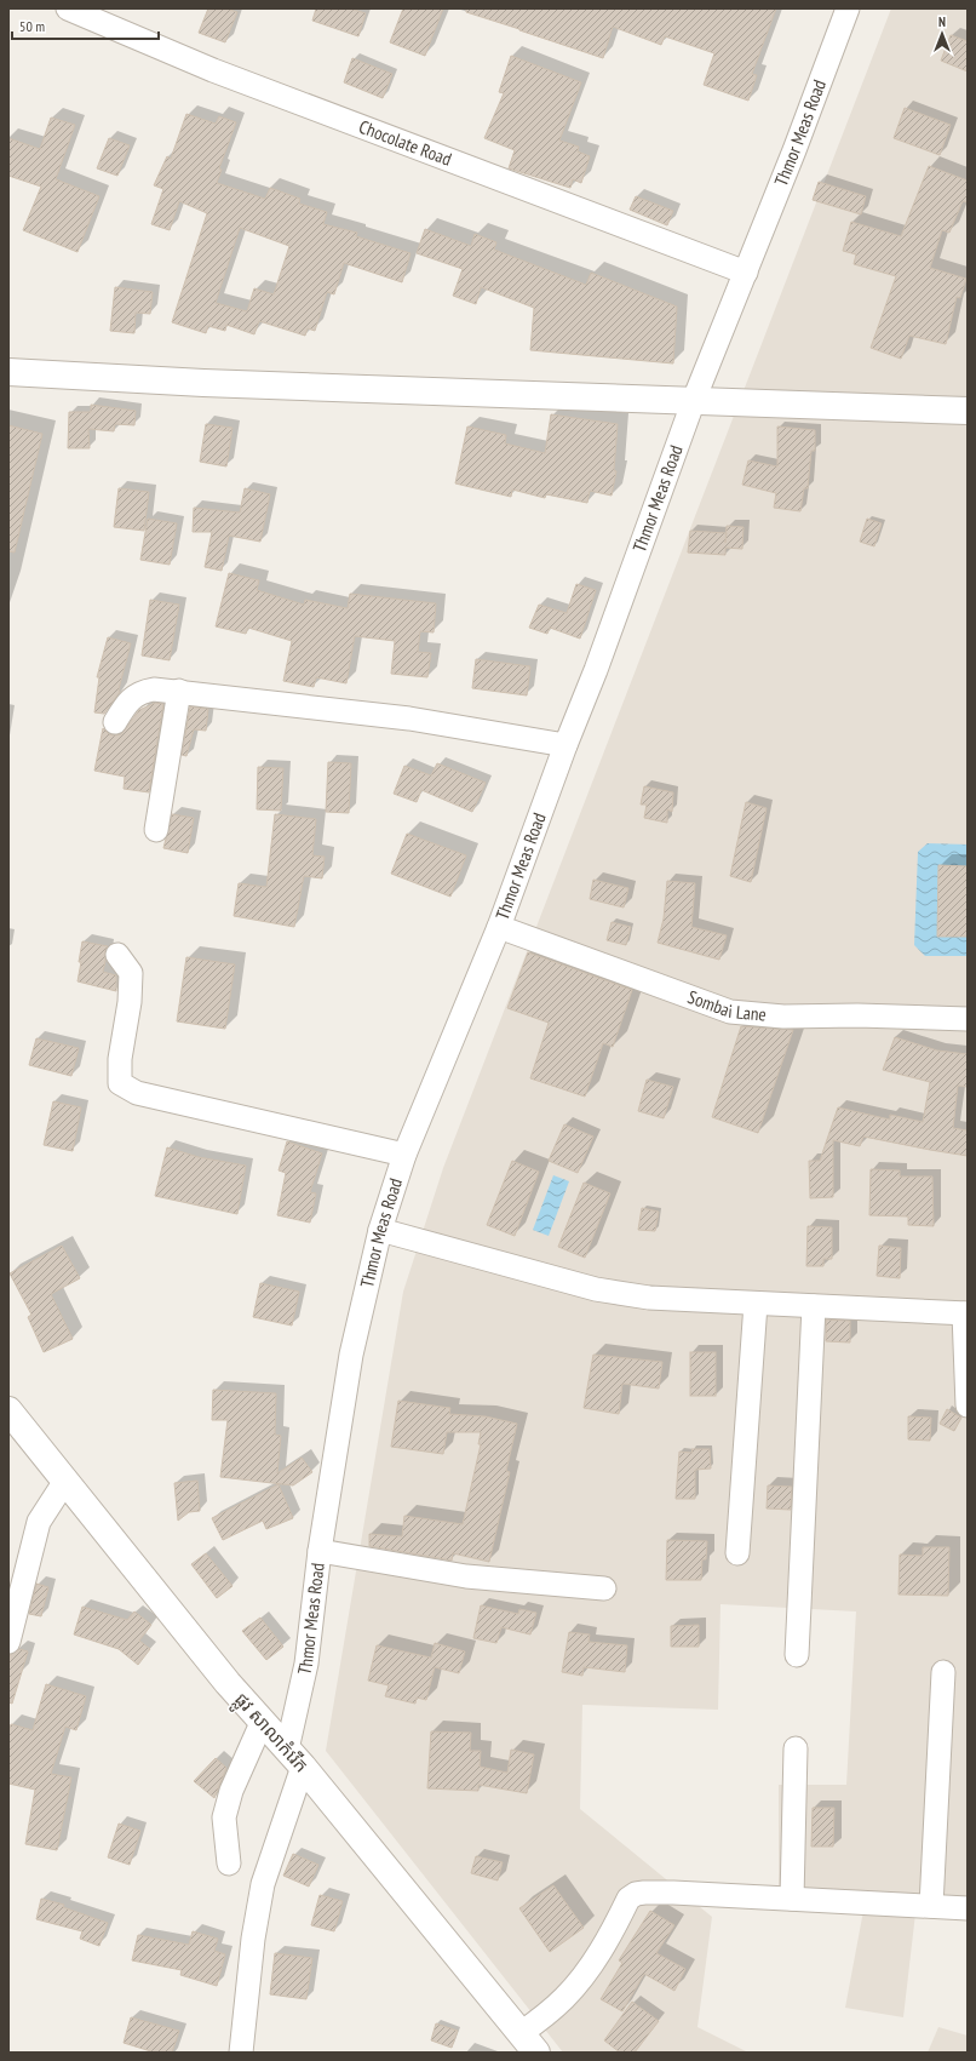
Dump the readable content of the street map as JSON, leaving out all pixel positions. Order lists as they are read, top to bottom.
{
  "streets": {
    "street": [
      "Thmor Meas Road",
      "Chocolate Road",
      "Sombai Lane",
      "ផ្លូវ សាលាកំរើក"
    ]
  },
  "crossings": [
    ["Thmor Meas Road", "Chocolate Road"],
    ["Thmor Meas Road", "Sombai Lane"],
    ["Thmor Meas Road", "ផ្លូវ សាលាកំរើក"]
  ],
  "scale_bar": "50 m",
  "north": "top"
}
